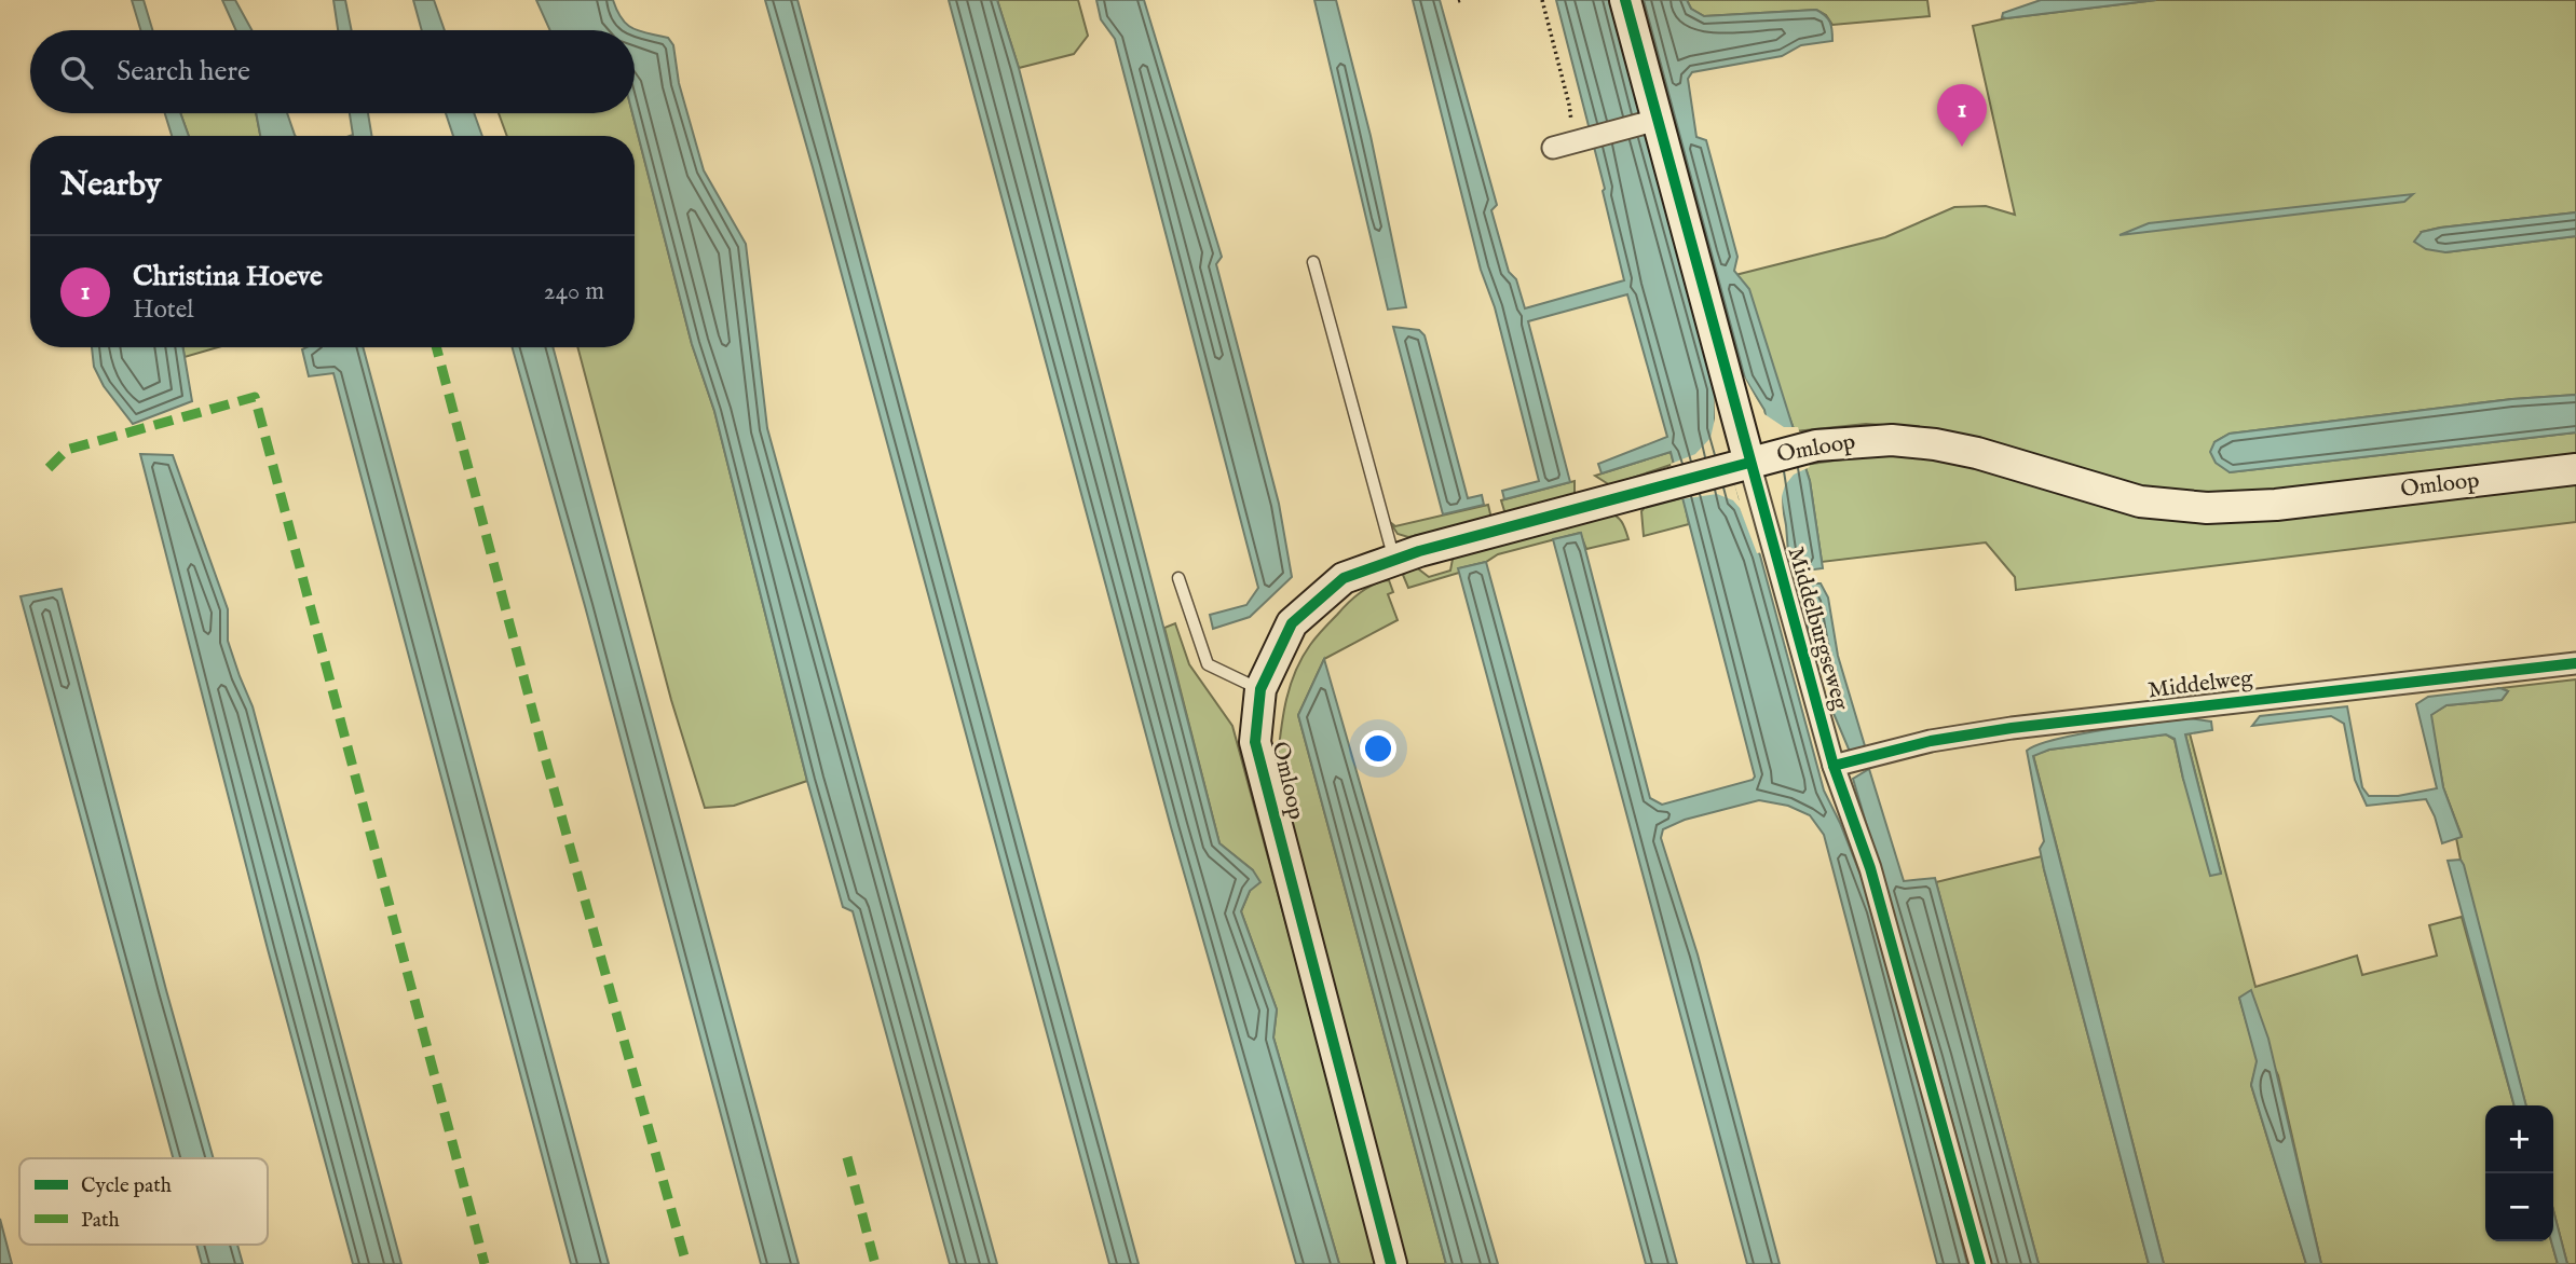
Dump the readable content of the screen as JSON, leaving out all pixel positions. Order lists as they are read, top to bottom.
{
  "streets": {
    "street": ["Omloop", "Middelburgseweg", "Middelweg"]
  },
  "crossings": [
    ["Omloop", "Middelburgseweg"],
    ["Middelburgseweg", "Middelweg"]
  ],
  "legend": ["Cycle path", "Path"],
  "page": {
    "search": "Search here",
    "pins": "1",
    "heading": "Nearby",
    "list": [
      {
        "mark": "1",
        "name": "Christina Hoeve",
        "note": "Hotel",
        "value": "240 m"
      }
    ],
    "map_buttons": ["+", "−"]
  }
}
